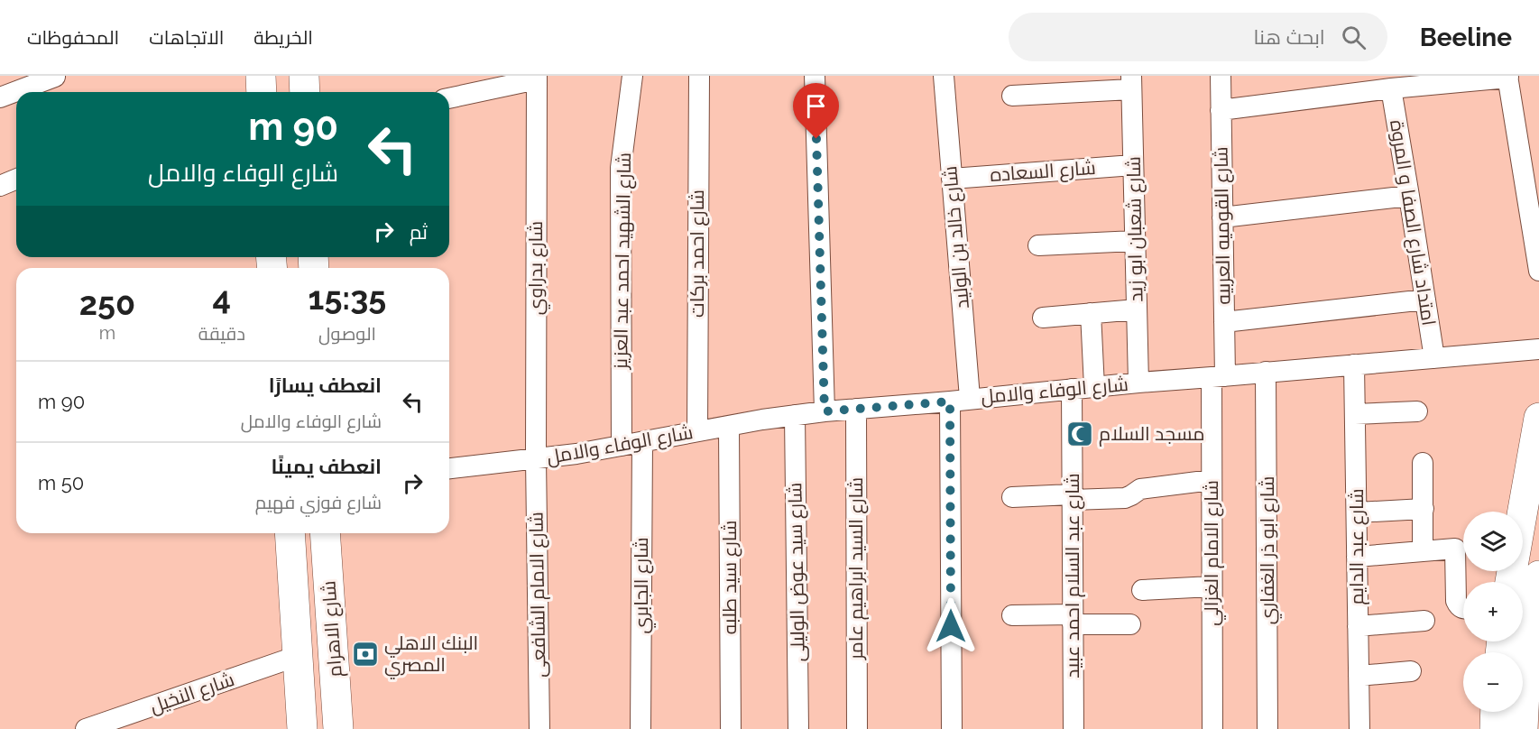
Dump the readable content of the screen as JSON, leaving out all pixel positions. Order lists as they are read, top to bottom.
{
  "streets": {
    "main road": ["شارع الاهرام"],
    "street": [
      "شارع السعاده",
      "امتداد شارع الصفا و المروة",
      "شارع القوميه العربيه",
      "شارع شعبان ابو زيد",
      "شارع خالد بن الوليد",
      "شارع احمد بركات",
      "شارع الشهيد احمد عبد العزيز",
      "شارع بدراوي",
      "شارع الوفاء والامل",
      "شارع عبد الدايم",
      "شارع ابو ذر الغفاري",
      "شارع الامام الغزالي",
      "شارع السيد ابراهيم عامر",
      "شارع سيد عوض الوليلى",
      "شارع عبد السلام احمد عبيد",
      "شارع سيد طلبه",
      "شارع الجابري",
      "شارع الامام الشافعى",
      "شارع النخيل"
    ]
  },
  "crossings": [
    ["شارع السعاده", "شارع شعبان ابو زيد"],
    ["شارع السعاده", "شارع خالد بن الوليد"],
    ["امتداد شارع الصفا و المروة", "شارع الوفاء والامل"],
    ["شارع القوميه العربيه", "شارع الوفاء والامل"],
    ["شارع القوميه العربيه", "شارع الامام الغزالي"],
    ["شارع شعبان ابو زيد", "شارع الوفاء والامل"],
    ["شارع خالد بن الوليد", "شارع الوفاء والامل"],
    ["شارع احمد بركات", "شارع الوفاء والامل"],
    ["شارع الشهيد احمد عبد العزيز", "شارع الوفاء والامل"],
    ["شارع بدراوي", "شارع الوفاء والامل"],
    ["شارع بدراوي", "شارع الامام الشافعى"],
    ["شارع الوفاء والامل", "شارع عبد الدايم"],
    ["شارع الوفاء والامل", "شارع ابو ذر الغفاري"],
    ["شارع الوفاء والامل", "شارع الامام الغزالي"],
    ["شارع الوفاء والامل", "شارع السيد ابراهيم عامر"],
    ["شارع الوفاء والامل", "شارع سيد عوض الوليلى"],
    ["شارع الوفاء والامل", "شارع عبد السلام احمد عبيد"],
    ["شارع الوفاء والامل", "شارع سيد طلبه"],
    ["شارع الوفاء والامل", "شارع الجابري"],
    ["شارع الوفاء والامل", "شارع الامام الشافعى"],
    ["شارع الاهرام", "شارع النخيل"]
  ],
  "places": {
    "mosque": ["مسجد السلام"],
    "bank": ["البنك الاهلي المصري"]
  },
  "page": {
    "header": "Beeline",
    "search": "ابحث هنا",
    "nav": ["الخريطة", "الاتجاهات", "المحفوظات"],
    "turn": ["90 m", "شارع الوفاء والامل"],
    "then": "ثم",
    "eta": [
      "15:35",
      "الوصول",
      "4",
      "دقيقة",
      "250",
      "m"
    ],
    "list": [
      {
        "name": "انعطف يسارًا",
        "note": "شارع الوفاء والامل",
        "value": "90 m"
      },
      {
        "name": "انعطف يمينًا",
        "note": "شارع فوزي فهيم",
        "value": "50 m"
      }
    ],
    "map_buttons": ["+", "−"]
  }
}
